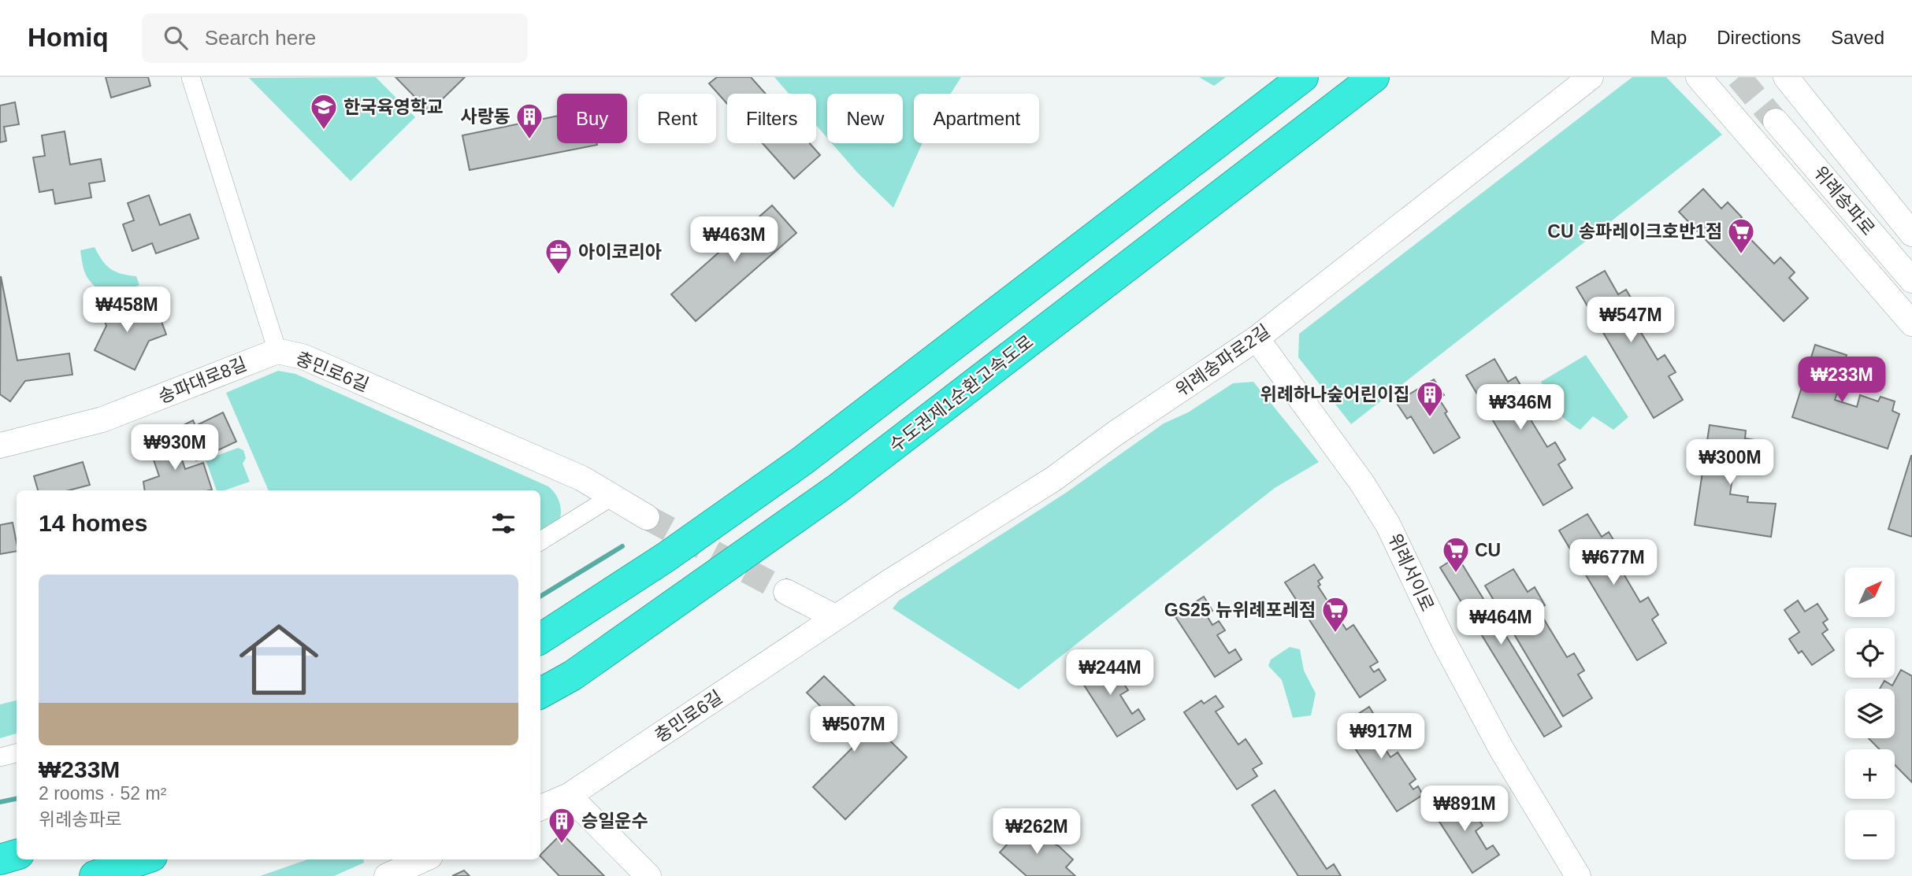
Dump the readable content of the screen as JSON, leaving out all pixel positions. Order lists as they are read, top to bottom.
{
  "streets": {
    "highway": ["수도권제1순환고속도로"],
    "street": [
      "위례송파로",
      "위례송파로2길",
      "충민로6길",
      "송파대로8길",
      "위례서이로"
    ]
  },
  "crossings": [
    ["위례송파로2길", "충민로6길"],
    ["위례송파로2길", "위례서이로"],
    ["충민로6길", "송파대로8길"]
  ],
  "places": {
    "school or university": ["한국육영학교"],
    "building": ["사랑동", "위례하나숲어린이집", "승일운수"],
    "supermarket": ["CU 송파레이크호반1점", "CU", "GS25 뉴위례포레점"],
    "office": ["아이코리아"]
  },
  "north": "top right",
  "page": {
    "header": "Homiq",
    "search": "Search here",
    "nav": ["Map", "Directions", "Saved"],
    "chip": [
      "Buy",
      "Rent",
      "Filters",
      "New",
      "Apartment"
    ],
    "price": [
      "₩463M",
      "₩458M",
      "₩547M",
      "₩233M",
      "₩346M",
      "₩930M",
      "₩300M",
      "₩677M",
      "₩464M",
      "₩244M",
      "₩507M",
      "₩917M",
      "₩891M",
      "₩262M"
    ],
    "heading": "14 homes",
    "list": [
      {
        "name": "₩233M",
        "note": "2 rooms · 52 m² · 위례송파로"
      }
    ],
    "map_buttons": ["+", "−"]
  }
}
